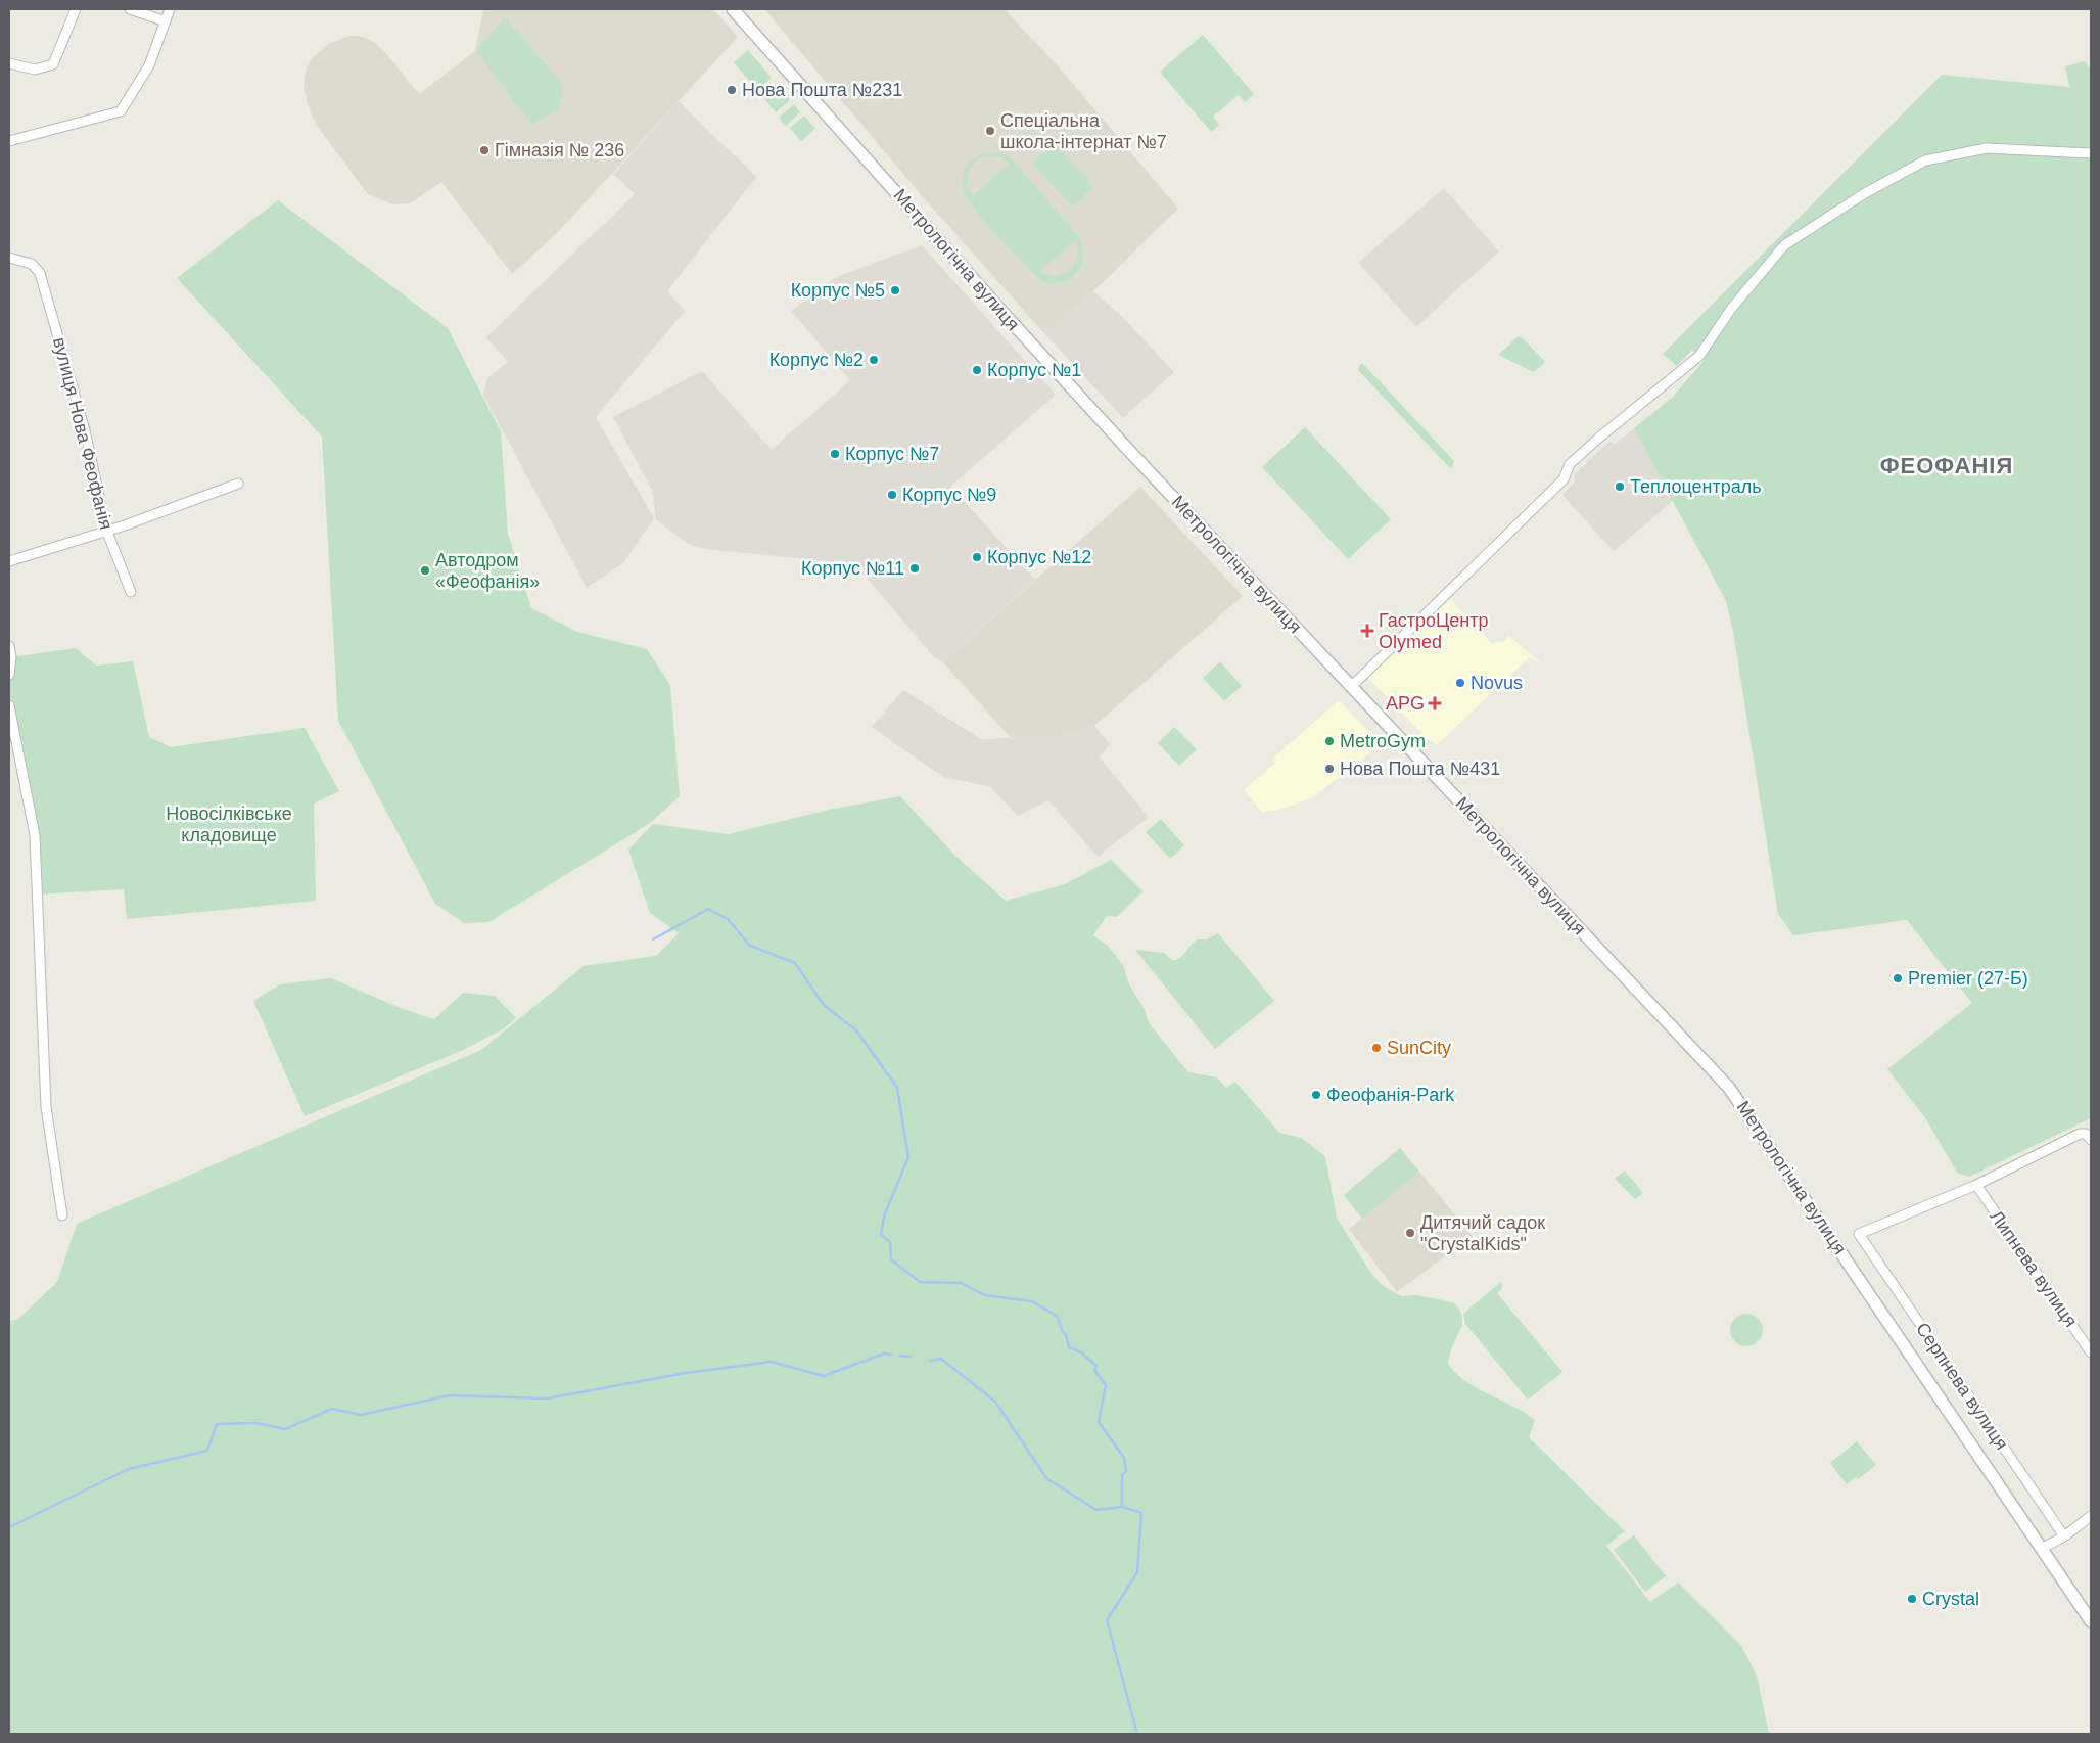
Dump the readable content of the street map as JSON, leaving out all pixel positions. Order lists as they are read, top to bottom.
{
  "streets": {
    "street": [
      "Метрологічна вулиця",
      "вулиця Нова Феофанія",
      "Липнева вулиця",
      "Серпнева вулиця"
    ]
  },
  "crossings": [
    ["Липнева вулиця", "Серпнева вулиця"]
  ],
  "districts": ["ФЕОФАНІЯ"],
  "parks": ["Новосілківське кладовище"],
  "places": {
    "other": [
      "Нова Пошта №231",
      "Спеціальна школа-інтернат №7",
      "Гімназія № 236",
      "Корпус №5",
      "Корпус №2",
      "Корпус №1",
      "Корпус №7",
      "Теплоцентраль",
      "Корпус №9",
      "Корпус №12",
      "Корпус №11",
      "Автодром «Феофанія»",
      "Novus",
      "MetroGym",
      "Нова Пошта №431",
      "Premier (27-Б)",
      "SunCity",
      "Феофанія-Park",
      "Дитячий садок \"CrystalKids\"",
      "Crystal"
    ],
    "health": ["ГастроЦентр Olymed", "APG"]
  }
}
